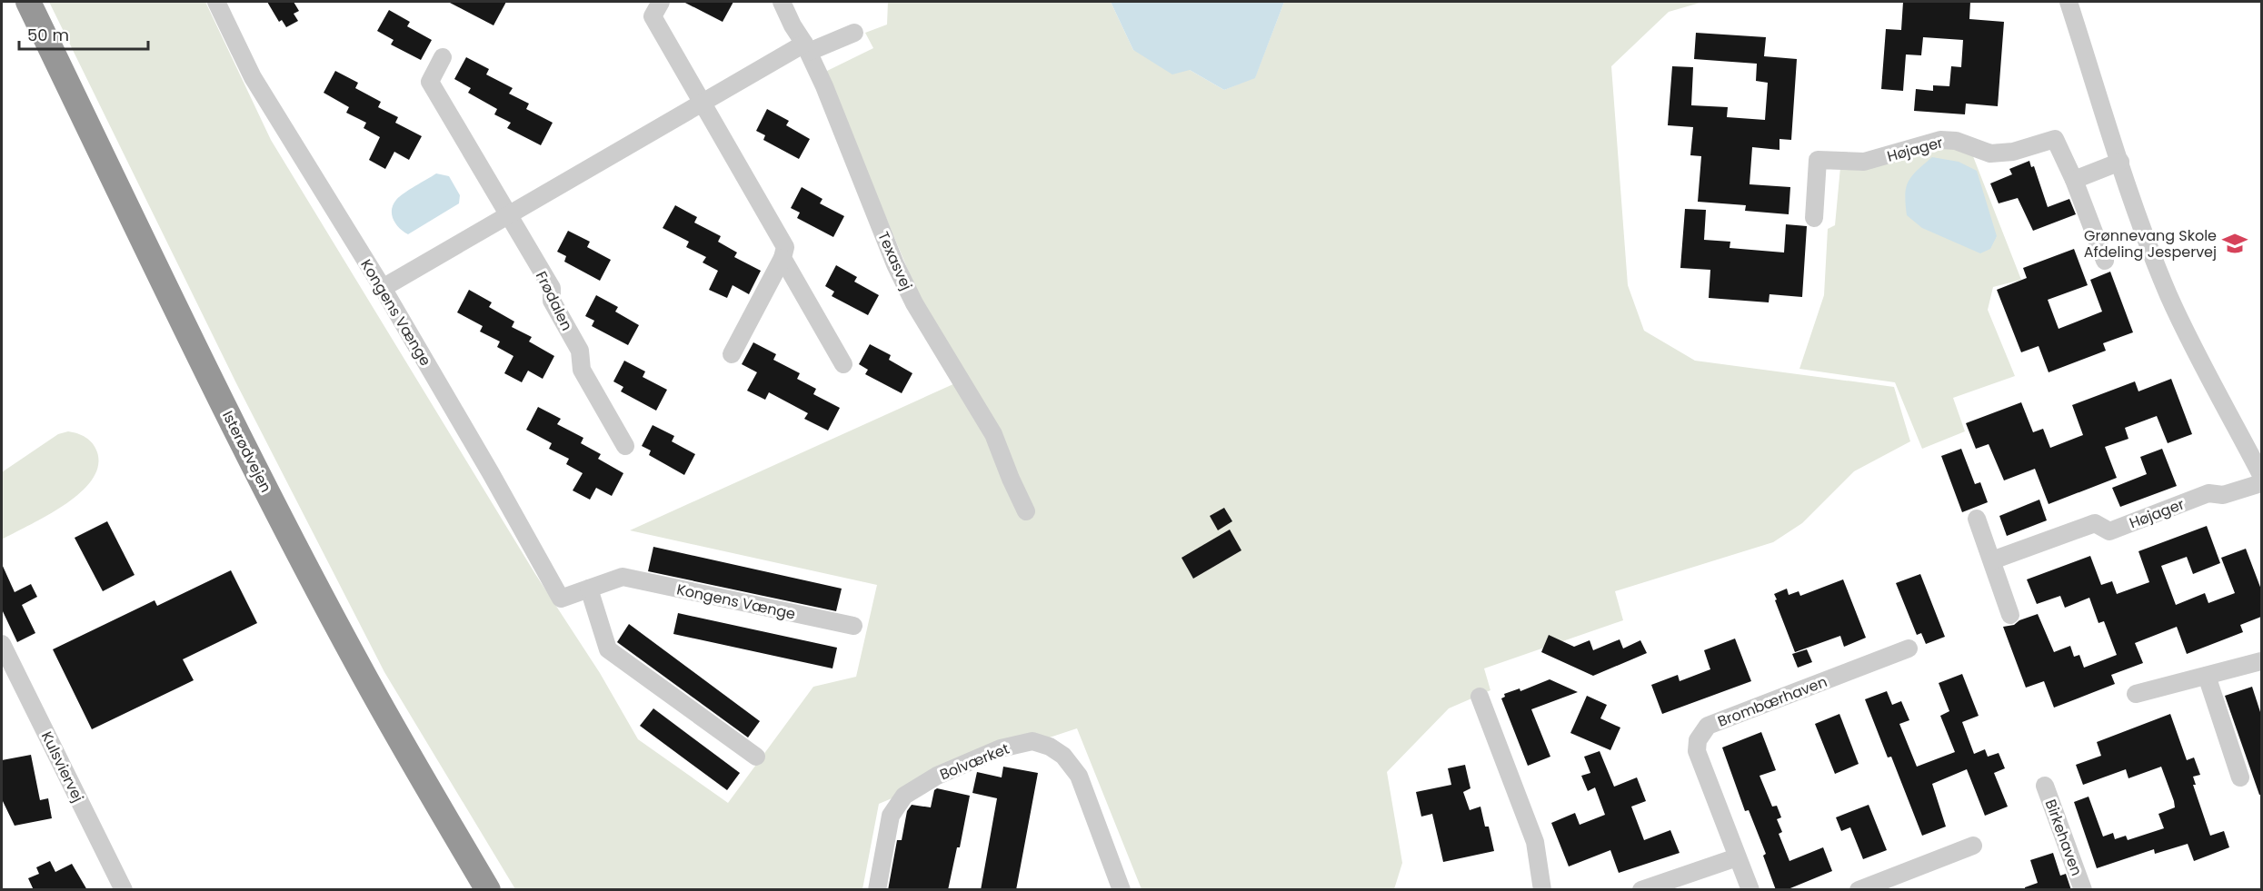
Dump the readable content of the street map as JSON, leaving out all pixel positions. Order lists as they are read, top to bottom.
{
  "streets": {
    "highway": ["Isterødvejen"],
    "street": [
      "Højager",
      "Texasvej",
      "Frødalen",
      "Kongens Vænge",
      "Brombærhaven",
      "Bolværket",
      "Kulsviervej",
      "Birkehaven"
    ]
  },
  "places": {
    "school or university": ["Grønnevang Skole Afdeling Jespervej"]
  },
  "scale_bar": "50 m"
}
